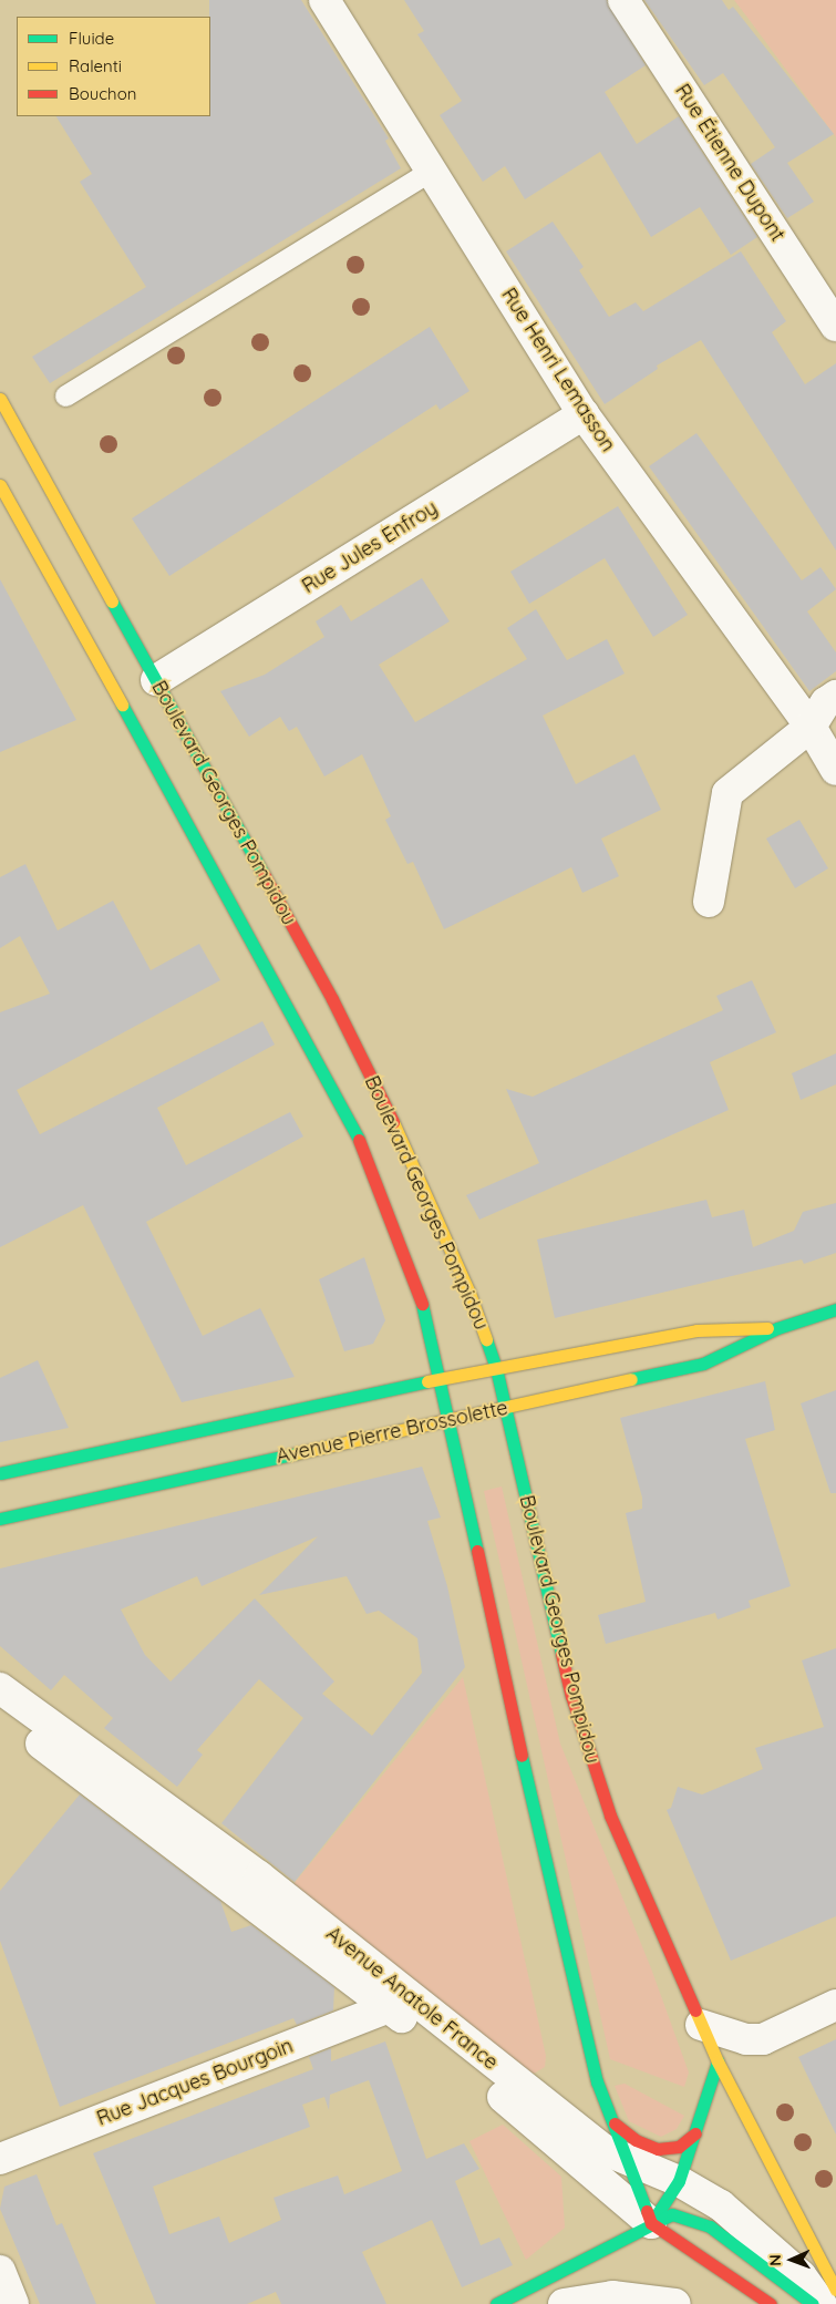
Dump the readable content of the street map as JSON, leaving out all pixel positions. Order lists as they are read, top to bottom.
{
  "streets": {
    "main road": ["Boulevard Georges Pompidou", "Avenue Pierre Brossolette", "Avenue Anatole France"],
    "street": [
      "Rue Étienne Dupont",
      "Rue Henri Lemasson",
      "Rue Jules Enfroy",
      "Rue Jacques Bourgoin"
    ]
  },
  "crossings": [
    ["Rue Henri Lemasson", "Rue Jules Enfroy"],
    ["Rue Jules Enfroy", "Boulevard Georges Pompidou"],
    ["Boulevard Georges Pompidou", "Avenue Pierre Brossolette"],
    ["Boulevard Georges Pompidou", "Avenue Anatole France"],
    ["Avenue Anatole France", "Rue Jacques Bourgoin"]
  ],
  "legend": ["Fluide", "Ralenti", "Bouchon"],
  "north": "left"
}
